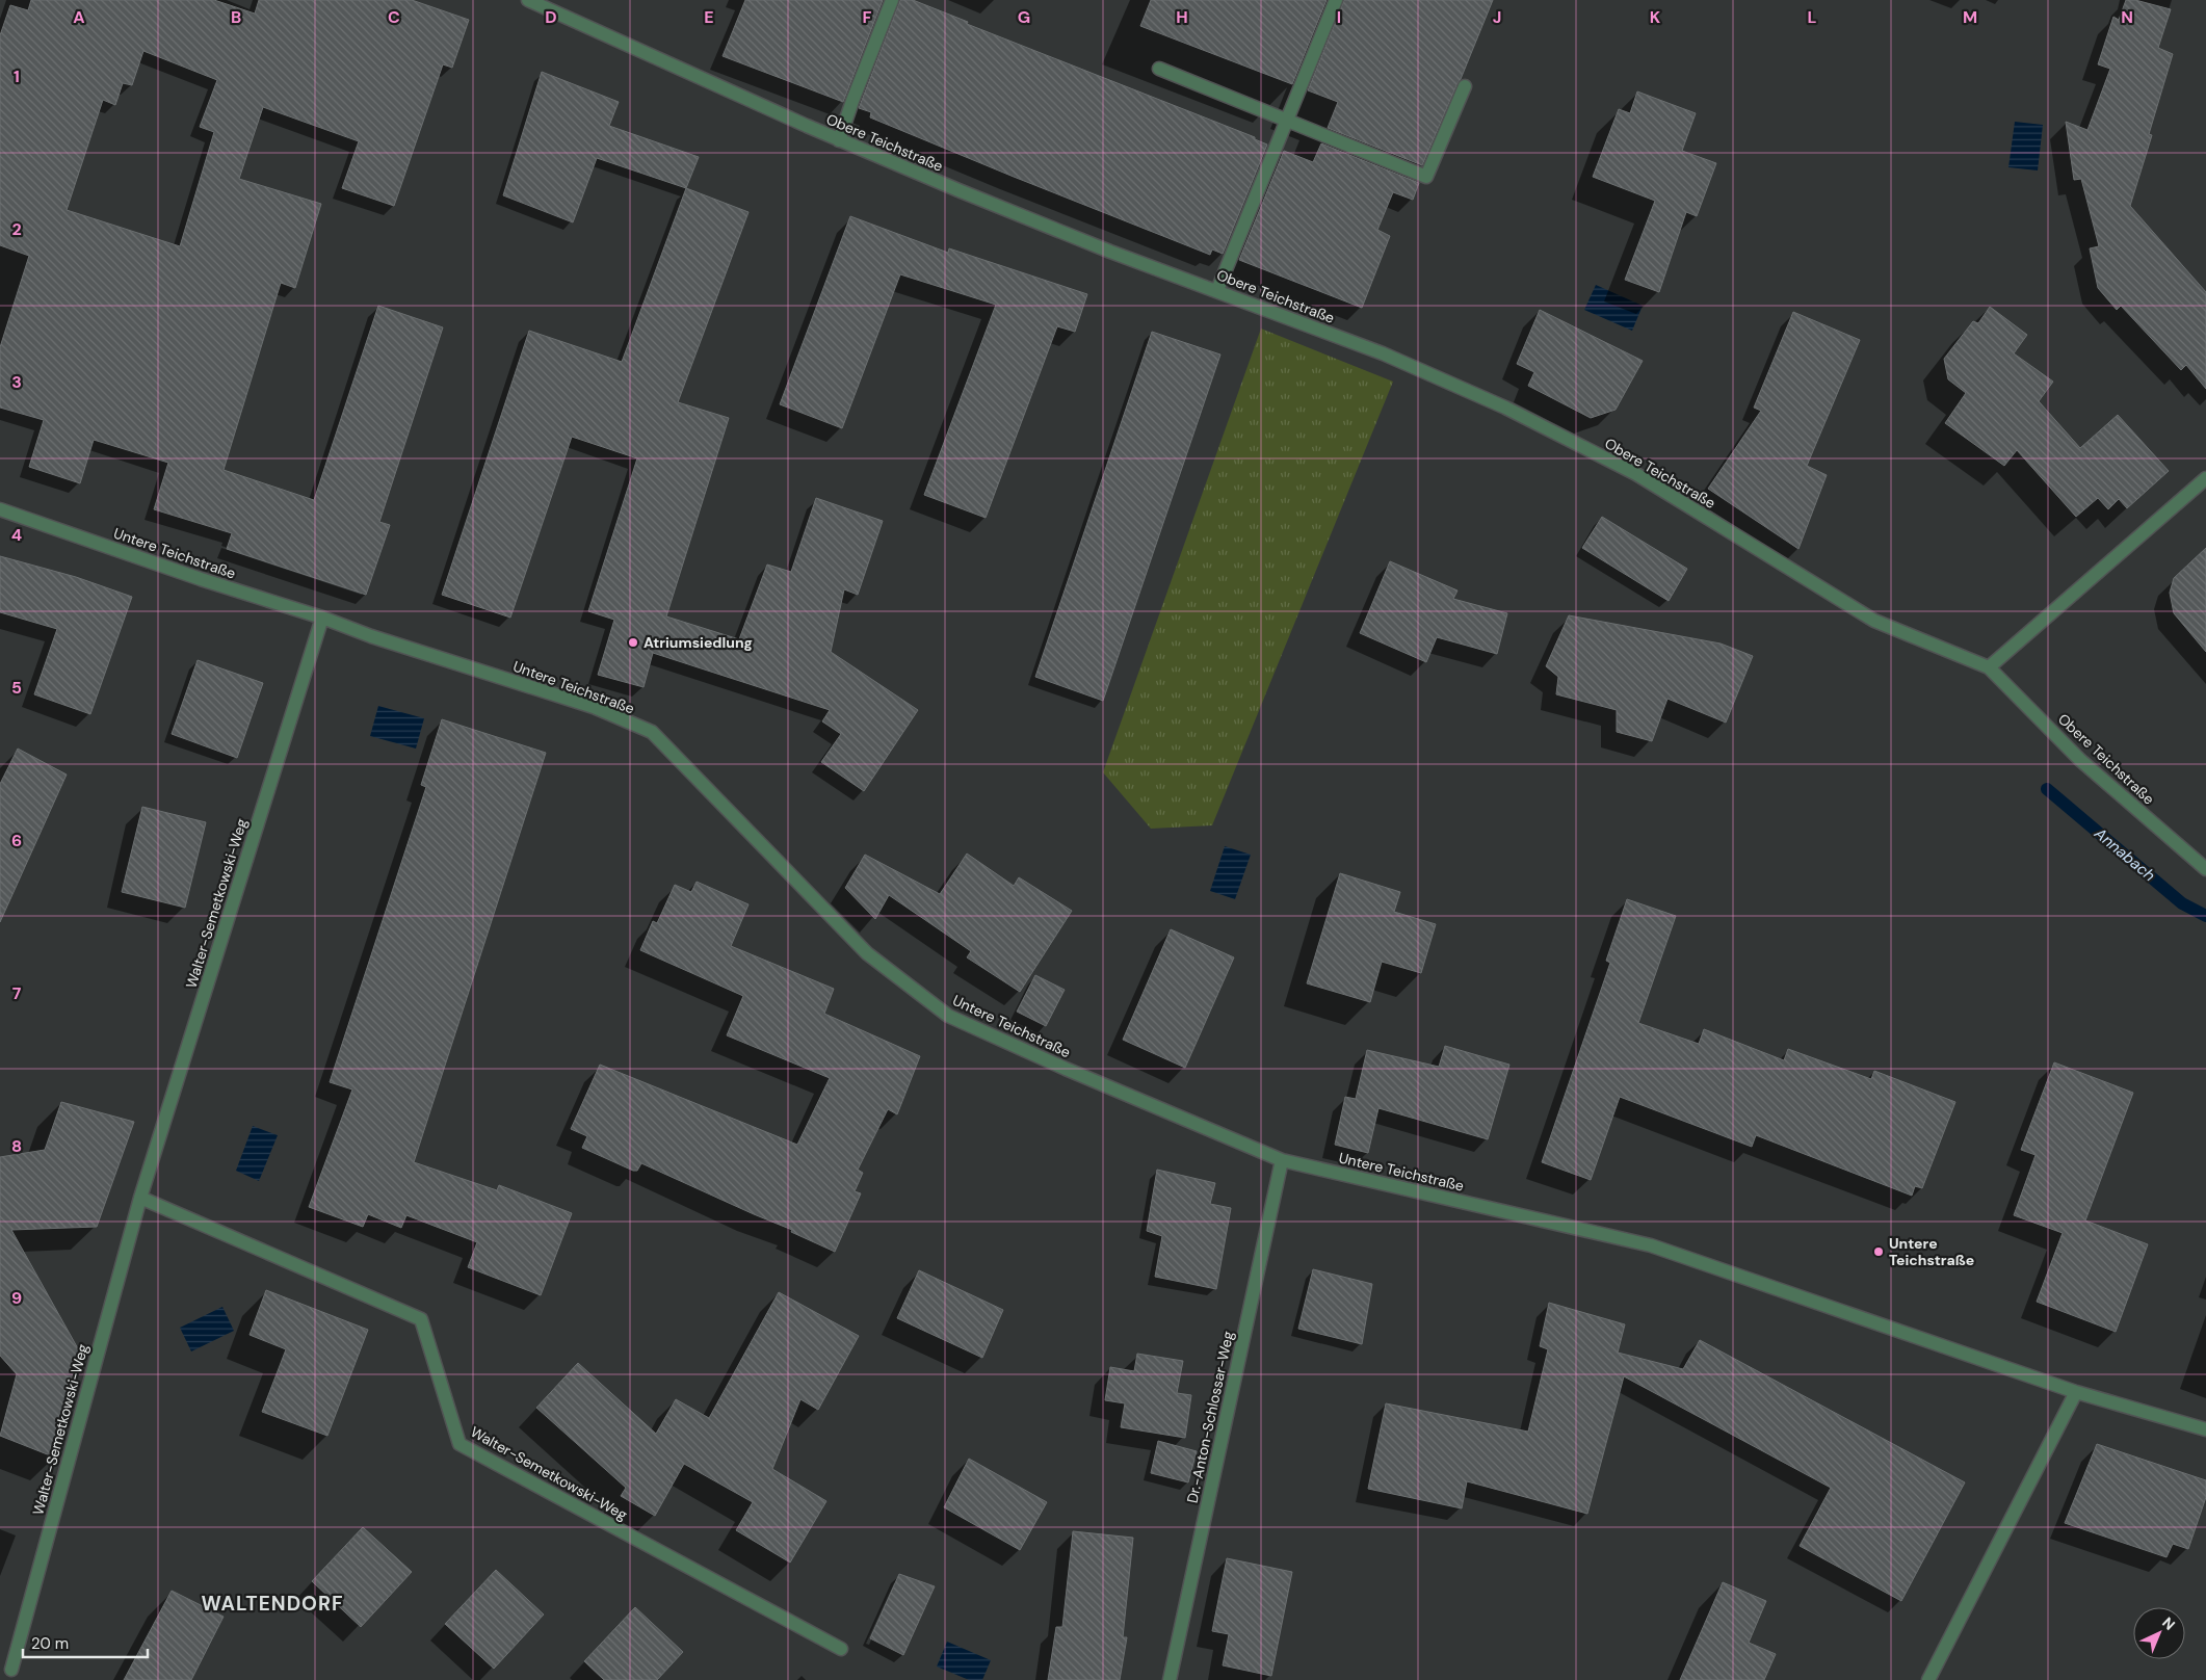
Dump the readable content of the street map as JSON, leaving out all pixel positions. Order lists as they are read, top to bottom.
{
  "streets": {
    "street": [
      "Obere Teichstraße",
      "Untere Teichstraße",
      "Walter-Semetkowski-Weg",
      "Dr.-Anton-Schlossar-Weg"
    ]
  },
  "crossings": [
    ["Untere Teichstraße", "Walter-Semetkowski-Weg"],
    ["Untere Teichstraße", "Dr.-Anton-Schlossar-Weg"]
  ],
  "districts": ["WALTENDORF"],
  "water": ["Annabach"],
  "places": ["Atriumsiedlung", "Untere Teichstraße"],
  "scale_bar": "20 m",
  "north": "top right",
  "grid": {
    "columns": [
      "A",
      "B",
      "C",
      "D",
      "E",
      "F",
      "G",
      "H",
      "I",
      "J",
      "K",
      "L",
      "M",
      "N"
    ],
    "rows": [
      "1",
      "2",
      "3",
      "4",
      "5",
      "6",
      "7",
      "8",
      "9"
    ]
  }
}
